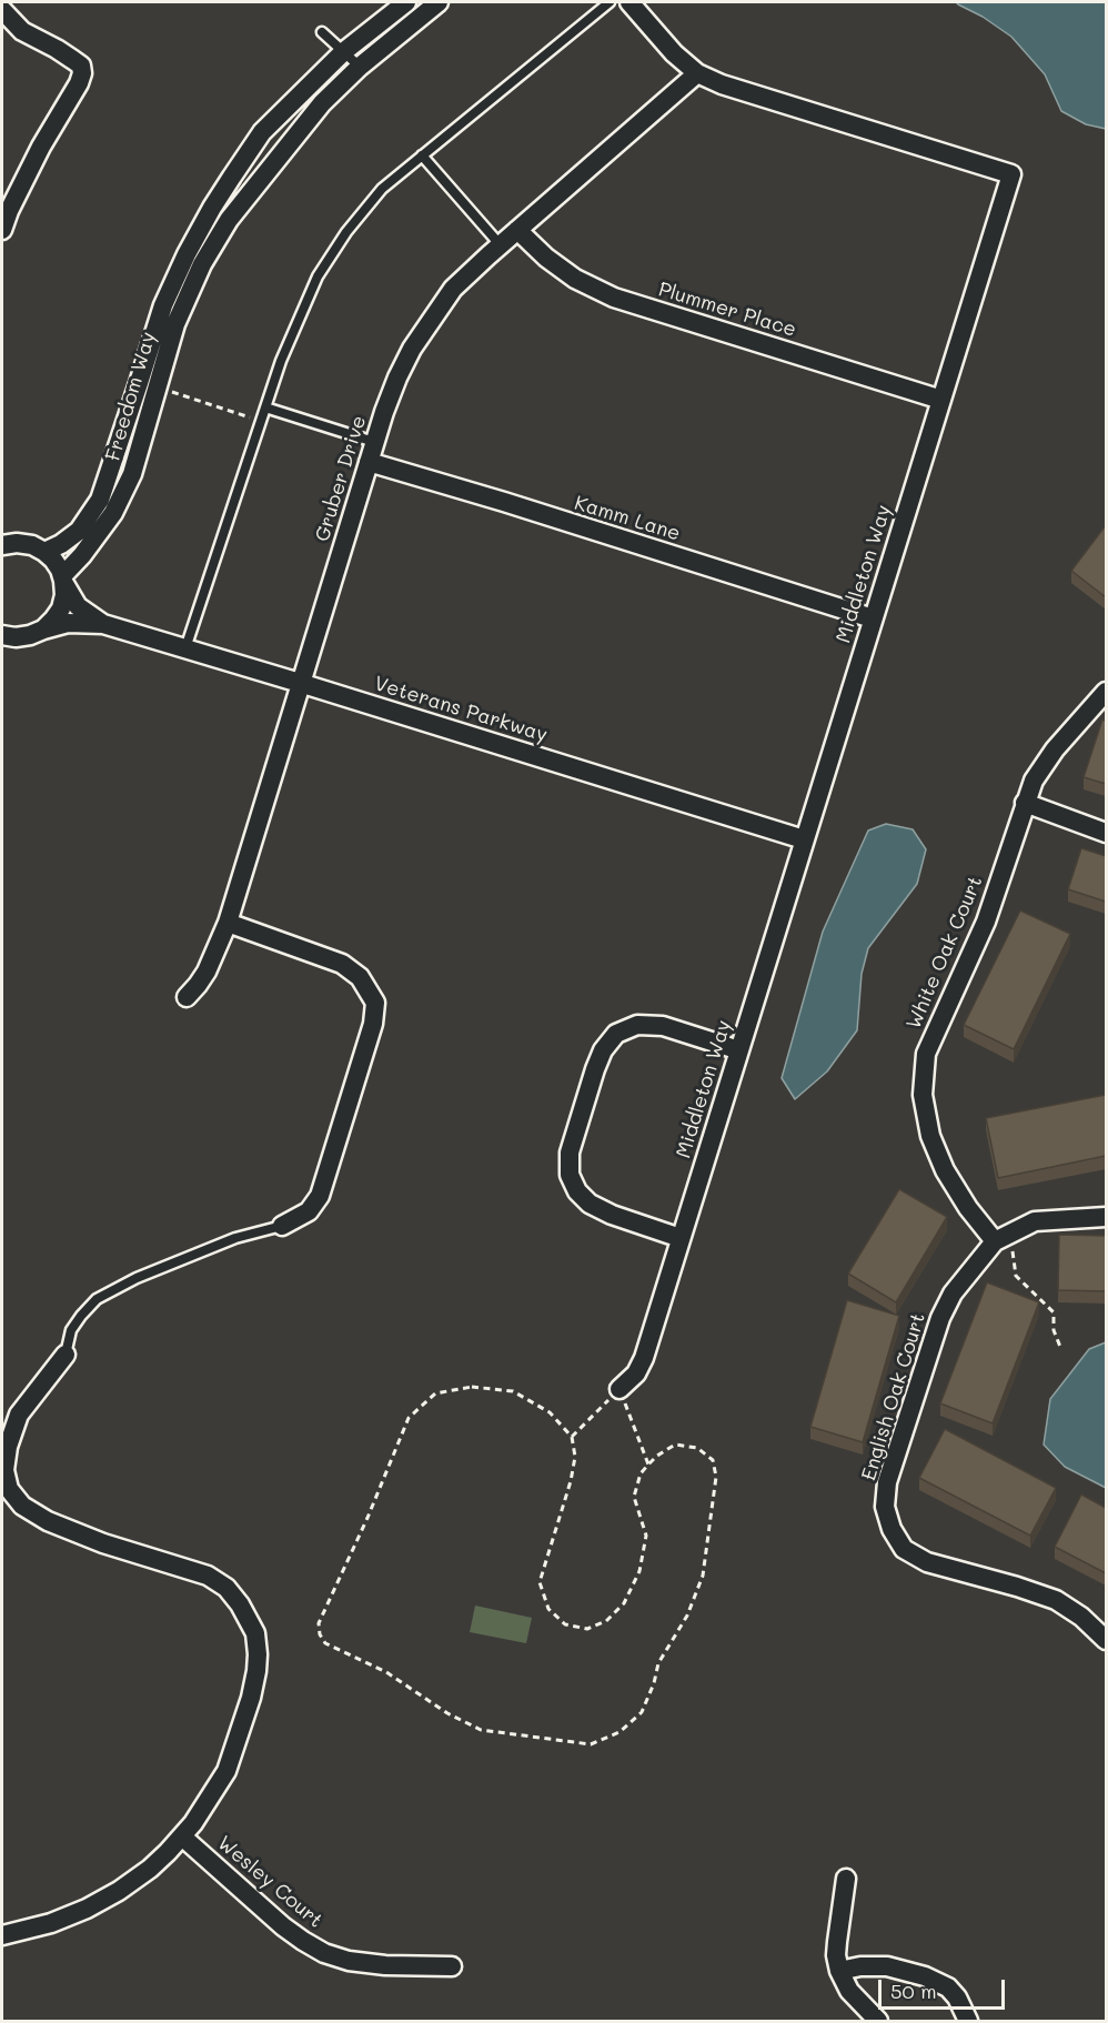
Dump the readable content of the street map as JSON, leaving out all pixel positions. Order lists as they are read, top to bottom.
{
  "streets": {
    "street": [
      "Plummer Place",
      "Freedom Way",
      "Gruber Drive",
      "Kamm Lane",
      "Middleton Way",
      "Veterans Parkway",
      "White Oak Court",
      "English Oak Court",
      "Wesley Court"
    ]
  },
  "crossings": [
    ["Plummer Place", "Gruber Drive"],
    ["Plummer Place", "Middleton Way"],
    ["Freedom Way", "Veterans Parkway"],
    ["Gruber Drive", "Kamm Lane"],
    ["Gruber Drive", "Middleton Way"],
    ["Gruber Drive", "Veterans Parkway"],
    ["Kamm Lane", "Middleton Way"],
    ["Middleton Way", "Veterans Parkway"],
    ["White Oak Court", "English Oak Court"]
  ],
  "scale_bar": "50 m"
}
